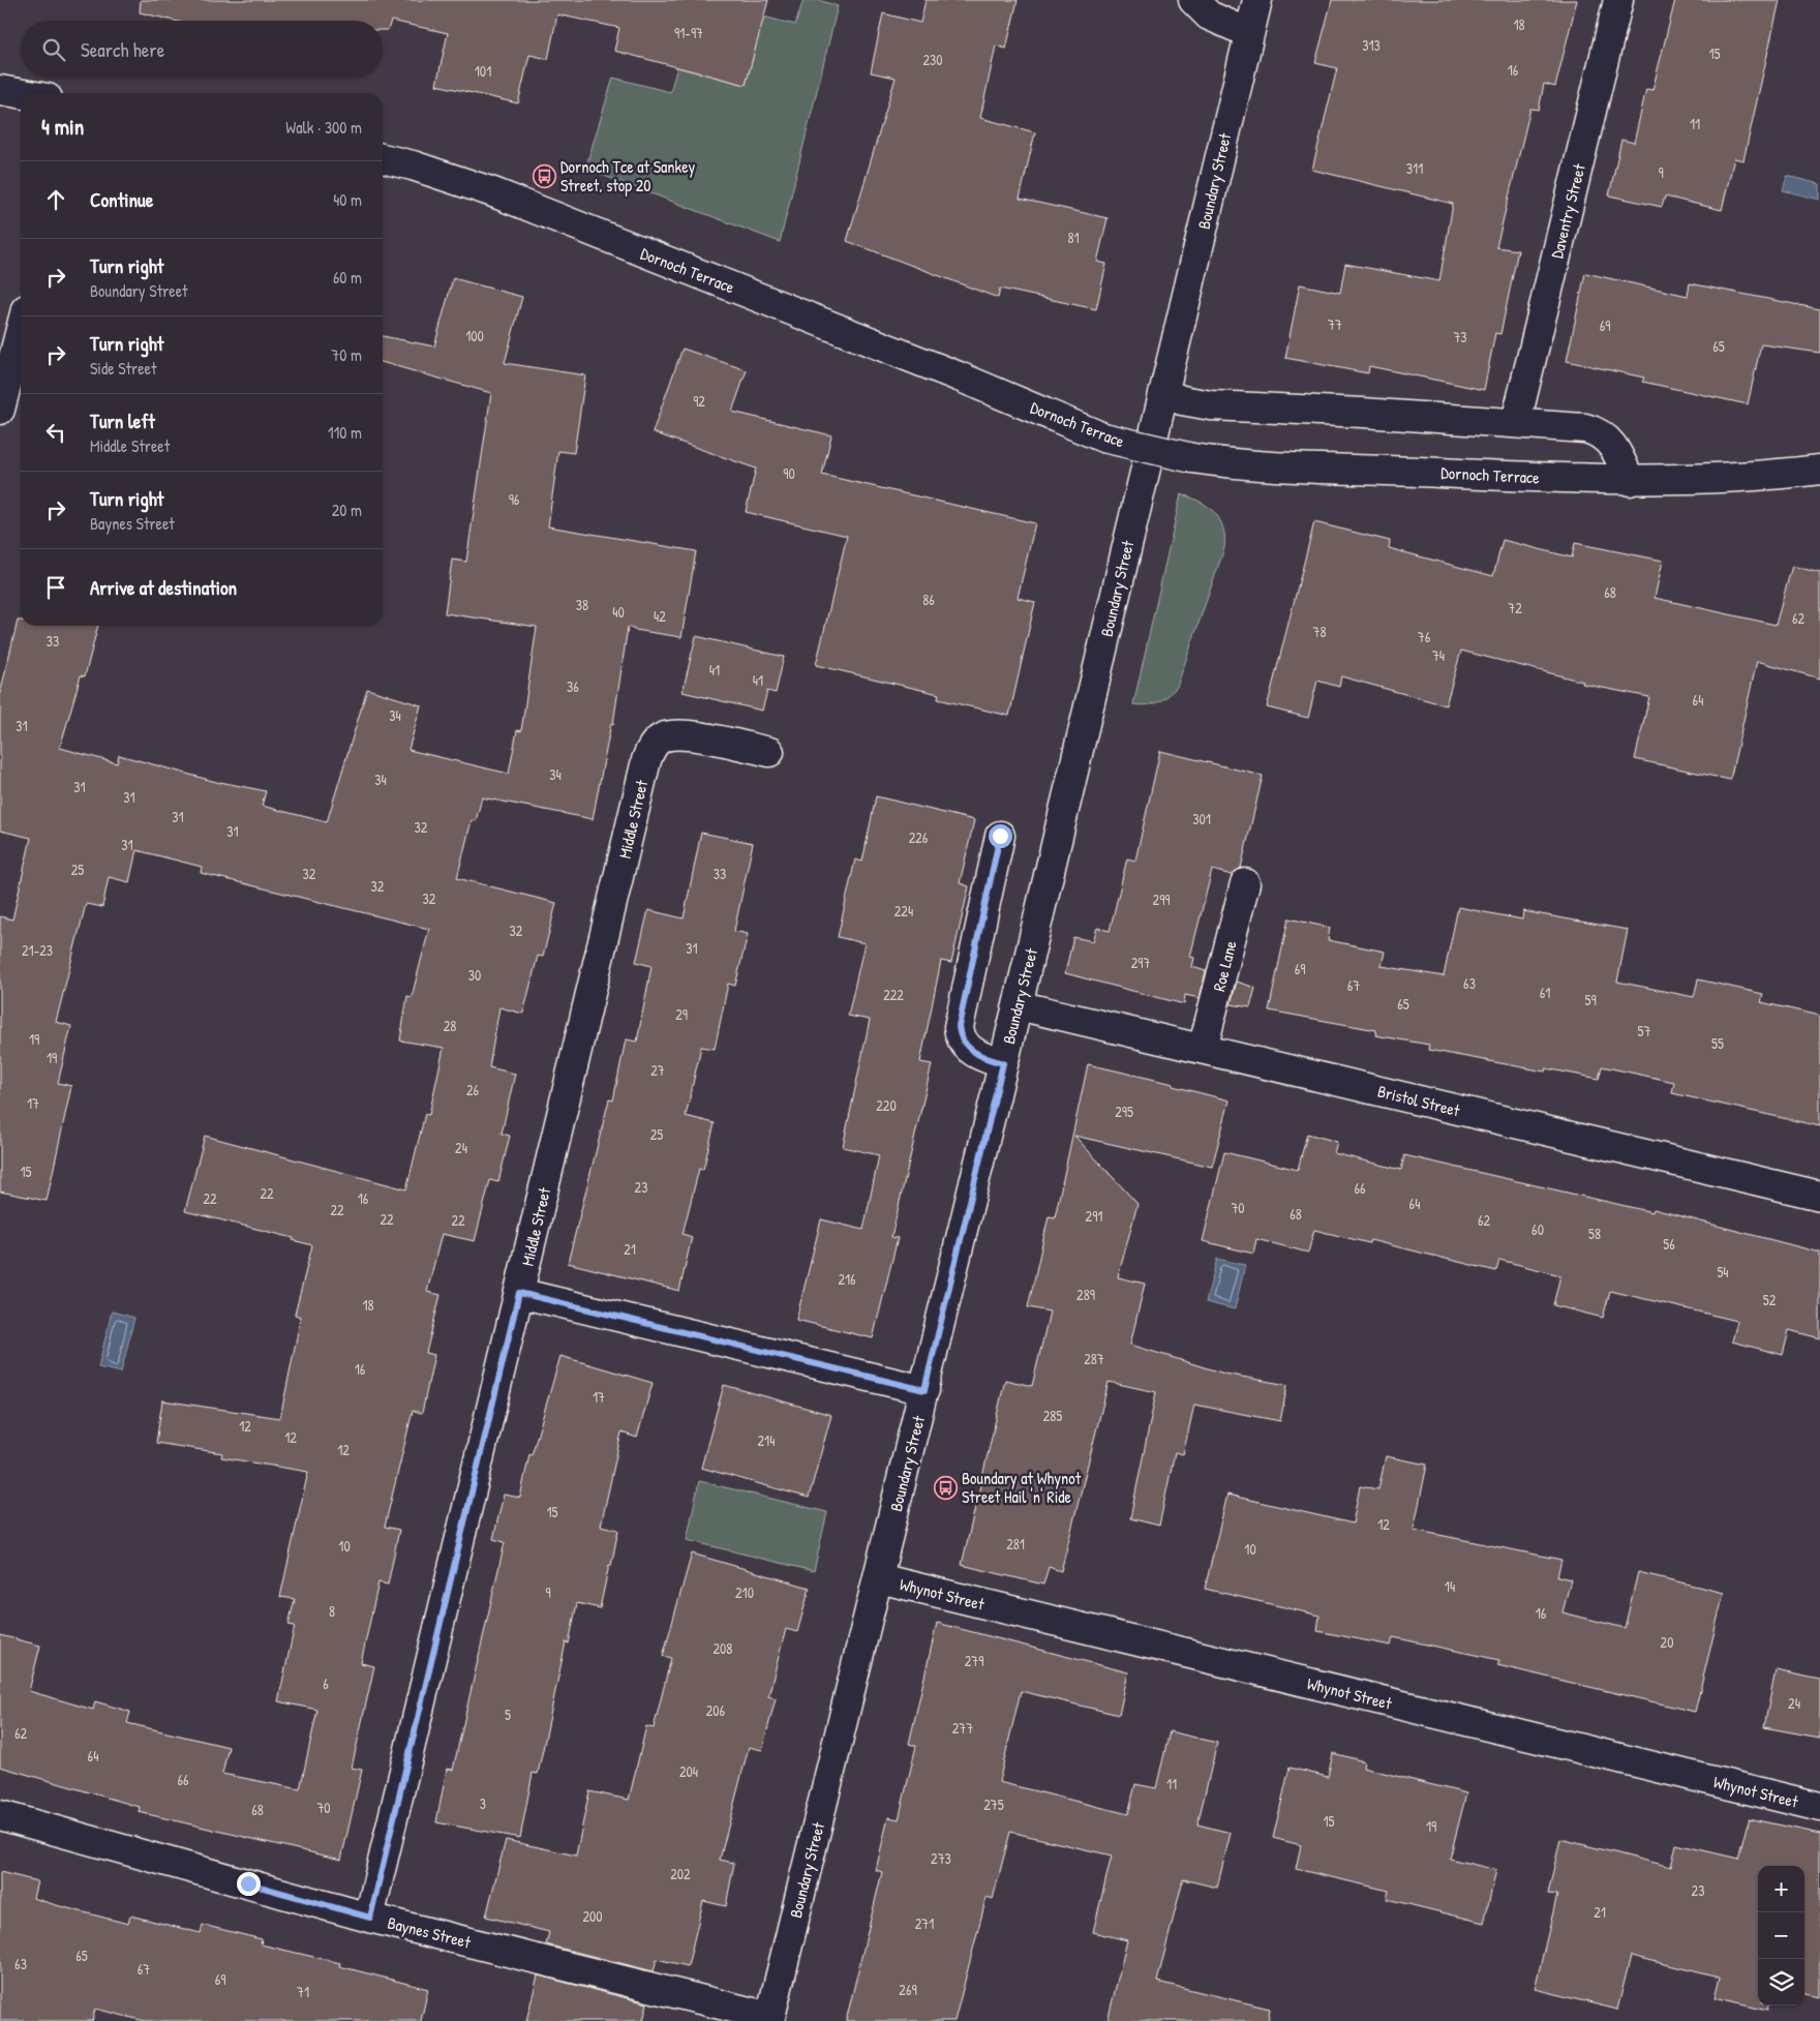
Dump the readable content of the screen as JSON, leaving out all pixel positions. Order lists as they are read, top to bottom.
{
  "streets": {
    "street": [
      "Boundary Street",
      "Daventry Street",
      "Dornoch Terrace",
      "Middle Street",
      "Roe Lane",
      "Bristol Street",
      "Whynot Street",
      "Baynes Street"
    ]
  },
  "crossings": [
    ["Boundary Street", "Bristol Street"],
    ["Boundary Street", "Whynot Street"],
    ["Boundary Street", "Baynes Street"],
    ["Middle Street", "Baynes Street"],
    ["Roe Lane", "Bristol Street"]
  ],
  "places": {
    "bus stop": ["Dornoch Tce at Sankey Street, stop 20", "Boundary at Whynot Street Hail 'n' Ride"]
  },
  "house_numbers": [
    "18",
    "91-97",
    "313",
    "15",
    "230",
    "16",
    "101",
    "11",
    "311",
    "9",
    "81",
    "77",
    "69",
    "100",
    "73",
    "65",
    "92",
    "90",
    "96",
    "68",
    "86",
    "38",
    "72",
    "40",
    "42",
    "62",
    "78",
    "76",
    "33",
    "74",
    "41",
    "41",
    "36",
    "64",
    "34",
    "31",
    "34",
    "34",
    "31",
    "31",
    "31",
    "301",
    "32",
    "31",
    "226",
    "31",
    "25",
    "32",
    "33",
    "32",
    "32",
    "299",
    "224",
    "32",
    "31",
    "21-23",
    "297",
    "69",
    "30",
    "63",
    "67",
    "61",
    "222",
    "59",
    "65",
    "29",
    "28",
    "57",
    "19",
    "55",
    "19",
    "27",
    "26",
    "17",
    "220",
    "295",
    "25",
    "24",
    "15",
    "23",
    "66",
    "22",
    "22",
    "16",
    "64",
    "70",
    "22",
    "68",
    "291",
    "22",
    "22",
    "62",
    "60",
    "58",
    "56",
    "21",
    "54",
    "216",
    "289",
    "52",
    "18",
    "287",
    "16",
    "17",
    "285",
    "12",
    "12",
    "214",
    "12",
    "15",
    "12",
    "281",
    "10",
    "10",
    "14",
    "9",
    "210",
    "8",
    "16",
    "20",
    "208",
    "279",
    "6",
    "24",
    "206",
    "5",
    "277",
    "62",
    "64",
    "204",
    "66",
    "11",
    "3",
    "275",
    "70",
    "68",
    "15",
    "19",
    "273",
    "202",
    "23",
    "21",
    "200",
    "271",
    "65",
    "63",
    "67",
    "69",
    "269",
    "71"
  ],
  "page": {
    "search": "Search here",
    "heading": ["4 min", "Walk · 300 m"],
    "list": [
      ["Continue", "40 m"],
      ["Turn right", "Boundary Street", "60 m"],
      ["Turn right", "Side Street", "70 m"],
      ["Turn left", "Middle Street", "110 m"],
      ["Turn right", "Baynes Street", "20 m"],
      "Arrive at destination"
    ],
    "map_buttons": ["+", "−"]
  }
}
